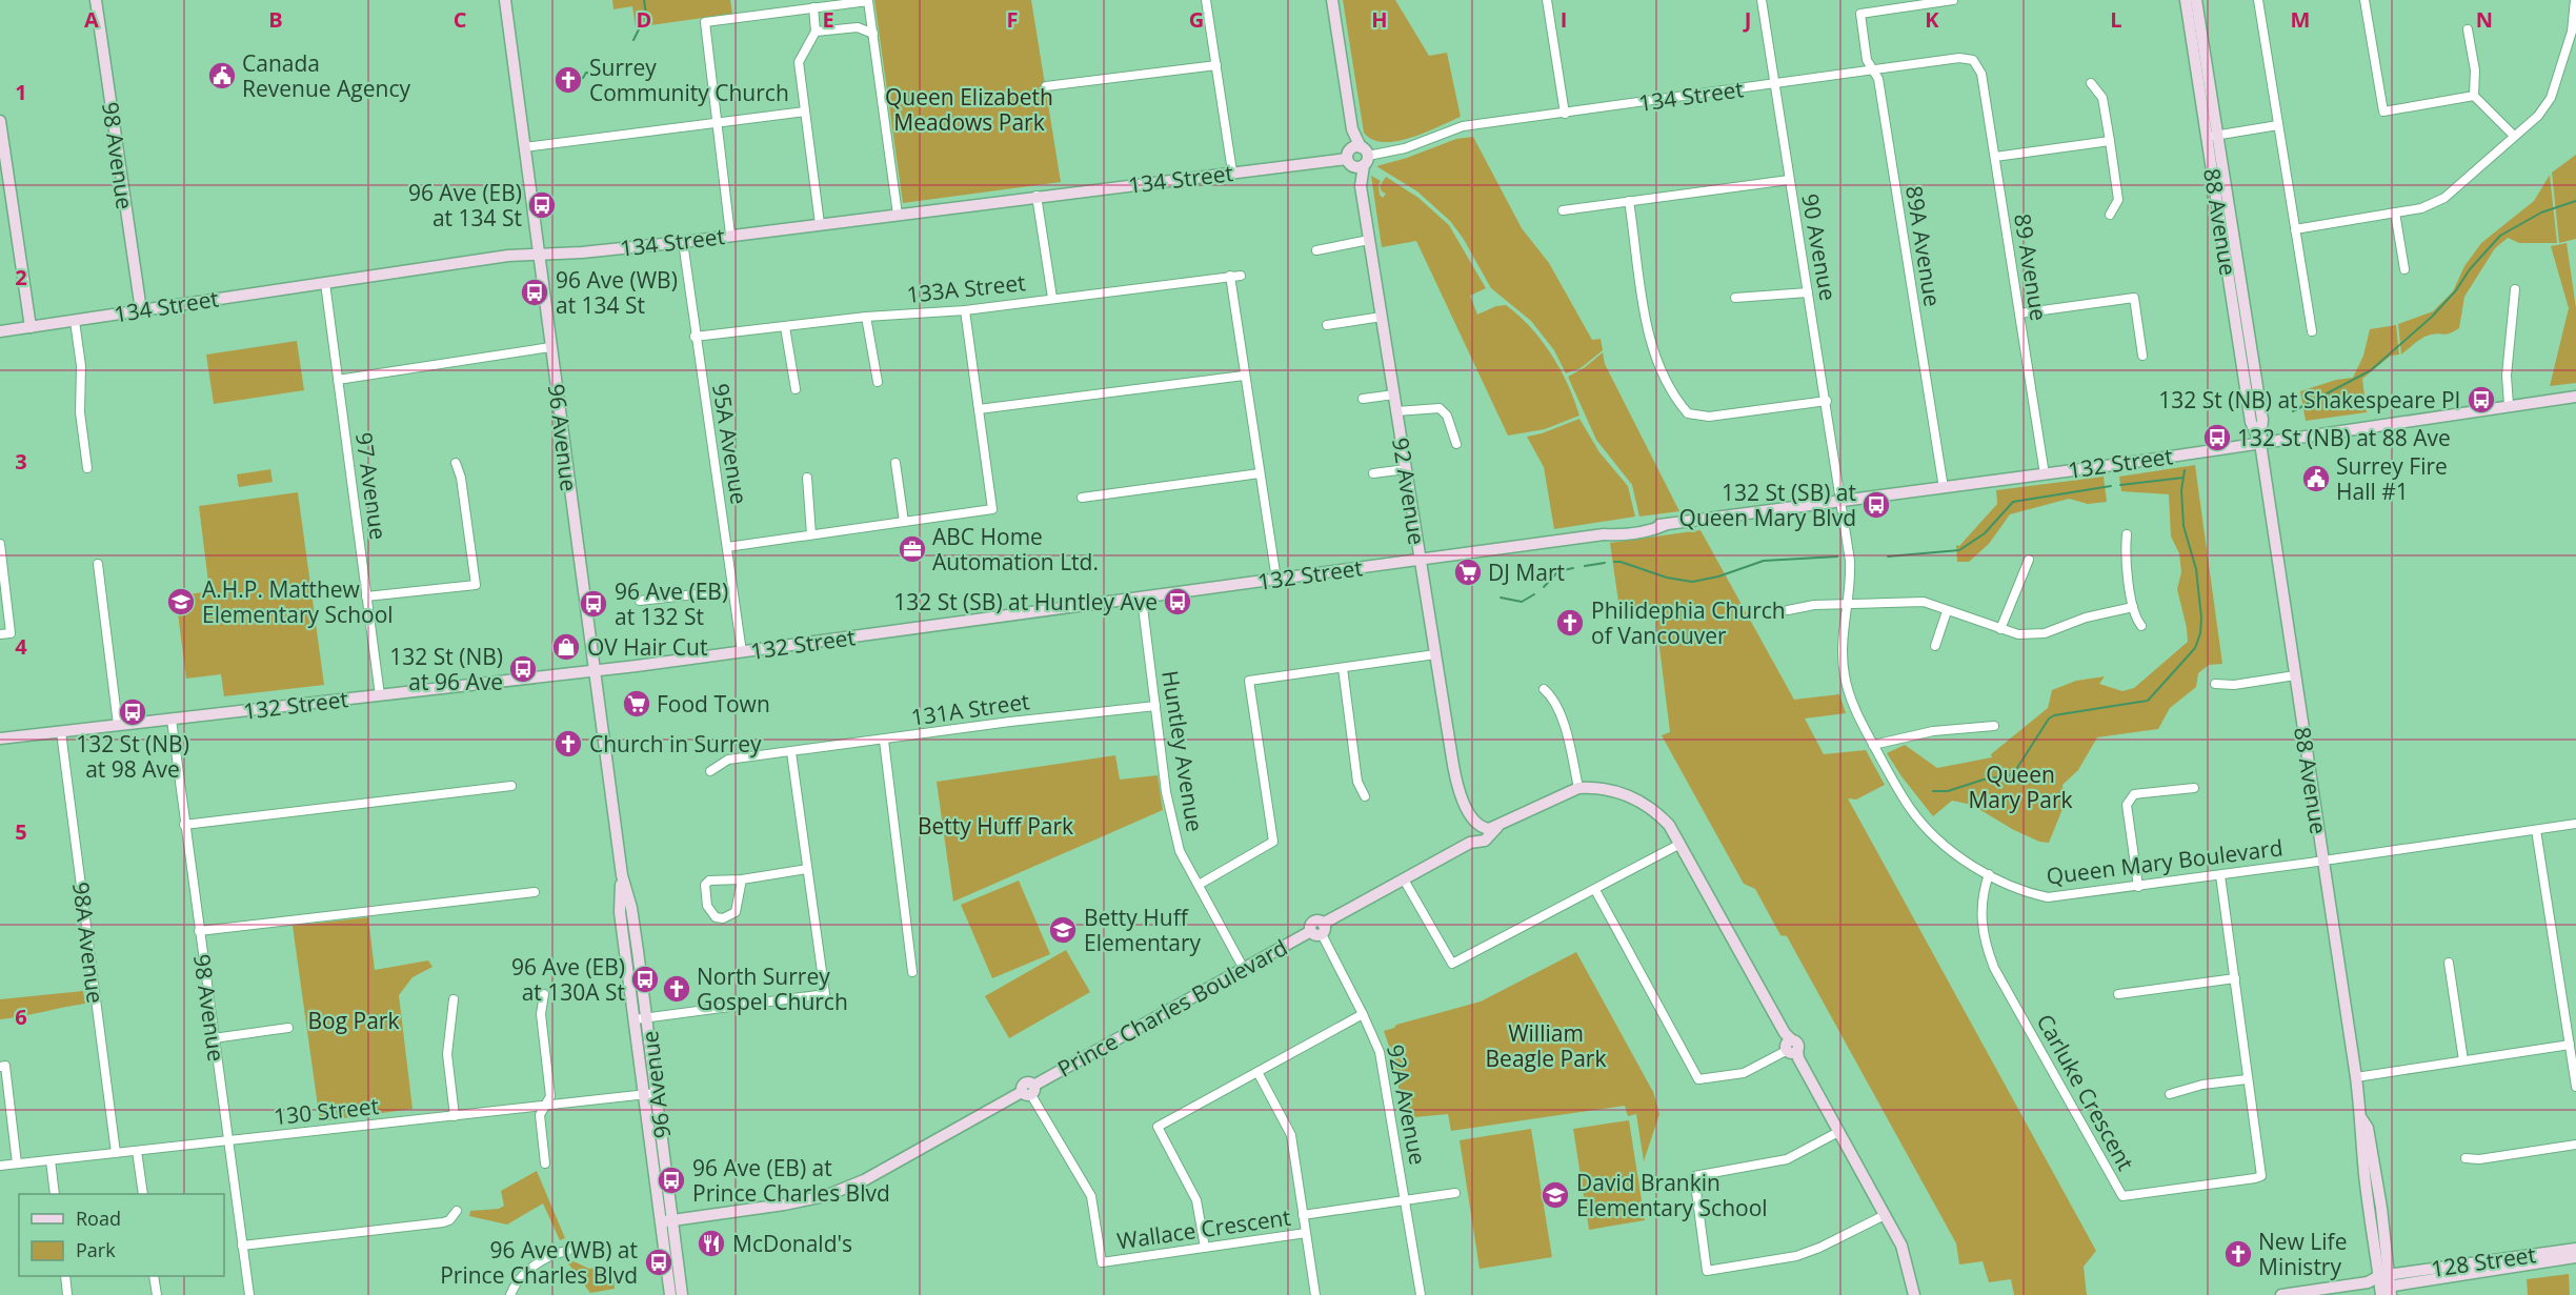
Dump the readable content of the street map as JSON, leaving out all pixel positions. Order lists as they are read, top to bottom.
{
  "streets": {
    "main road": [
      "134 Street",
      "98 Avenue",
      "88 Avenue",
      "96 Avenue",
      "132 Street",
      "92 Avenue",
      "Prince Charles Boulevard",
      "128 Street"
    ],
    "street": [
      "89A Avenue",
      "90 Avenue",
      "89 Avenue",
      "133A Street",
      "95A Avenue",
      "97 Avenue",
      "131A Street",
      "Huntley Avenue",
      "Queen Mary Boulevard",
      "98A Avenue",
      "Carluke Crescent",
      "92A Avenue",
      "130 Street",
      "Wallace Crescent"
    ]
  },
  "crossings": [
    ["134 Street", "98 Avenue"],
    ["134 Street", "89A Avenue"],
    ["134 Street", "90 Avenue"],
    ["134 Street", "89 Avenue"],
    ["134 Street", "96 Avenue"],
    ["134 Street", "95A Avenue"],
    ["134 Street", "97 Avenue"],
    ["134 Street", "92 Avenue"],
    ["98 Avenue", "132 Street"],
    ["98 Avenue", "130 Street"],
    ["88 Avenue", "132 Street"],
    ["88 Avenue", "Queen Mary Boulevard"],
    ["88 Avenue", "128 Street"],
    ["89A Avenue", "132 Street"],
    ["90 Avenue", "132 Street"],
    ["90 Avenue", "Queen Mary Boulevard"],
    ["89 Avenue", "132 Street"],
    ["133A Street", "95A Avenue"],
    ["96 Avenue", "132 Street"],
    ["96 Avenue", "Prince Charles Boulevard"],
    ["96 Avenue", "130 Street"],
    ["95A Avenue", "132 Street"],
    ["132 Street", "97 Avenue"],
    ["132 Street", "92 Avenue"],
    ["132 Street", "Huntley Avenue"],
    ["132 Street", "Queen Mary Boulevard"],
    ["132 Street", "98A Avenue"],
    ["92 Avenue", "Prince Charles Boulevard"],
    ["131A Street", "Huntley Avenue"],
    ["Huntley Avenue", "Prince Charles Boulevard"],
    ["Queen Mary Boulevard", "Carluke Crescent"],
    ["98A Avenue", "130 Street"],
    ["Prince Charles Boulevard", "92A Avenue"],
    ["Prince Charles Boulevard", "Wallace Crescent"]
  ],
  "parks": [
    "Queen Elizabeth Meadows Park",
    "Queen Mary Park",
    "Betty Huff Park",
    "Bog Park",
    "William Beagle Park"
  ],
  "places": {
    "public building": ["Canada Revenue Agency", "Surrey Fire Hall #1"],
    "church": [
      "Surrey Community Church",
      "Philidephia Church of Vancouver",
      "Church in Surrey",
      "North Surrey Gospel Church",
      "New Life Ministry"
    ],
    "bus stop": [
      "96 Ave (EB) at 134 St",
      "96 Ave (WB) at 134 St",
      "132 St (NB) at Shakespeare Pl",
      "132 St (NB) at 88 Ave",
      "132 St (SB) at Queen Mary Blvd",
      "132 St (SB) at Huntley Ave",
      "96 Ave (EB) at 132 St",
      "132 St (NB) at 96 Ave",
      "132 St (NB) at 98 Ave",
      "96 Ave (EB) at 130A St",
      "96 Ave (EB) at Prince Charles Blvd",
      "96 Ave (WB) at Prince Charles Blvd"
    ],
    "office": ["ABC Home Automation Ltd."],
    "supermarket": ["DJ Mart", "Food Town"],
    "school or university": ["A.H.P. Matthew Elementary School", "Betty Huff Elementary", "David Brankin Elementary School"],
    "shop": ["OV Hair Cut"],
    "restaurant": ["McDonald's"]
  },
  "legend": ["Road", "Park"],
  "grid": {
    "columns": [
      "A",
      "B",
      "C",
      "D",
      "E",
      "F",
      "G",
      "H",
      "I",
      "J",
      "K",
      "L",
      "M",
      "N"
    ],
    "rows": [
      "1",
      "2",
      "3",
      "4",
      "5",
      "6"
    ]
  }
}
